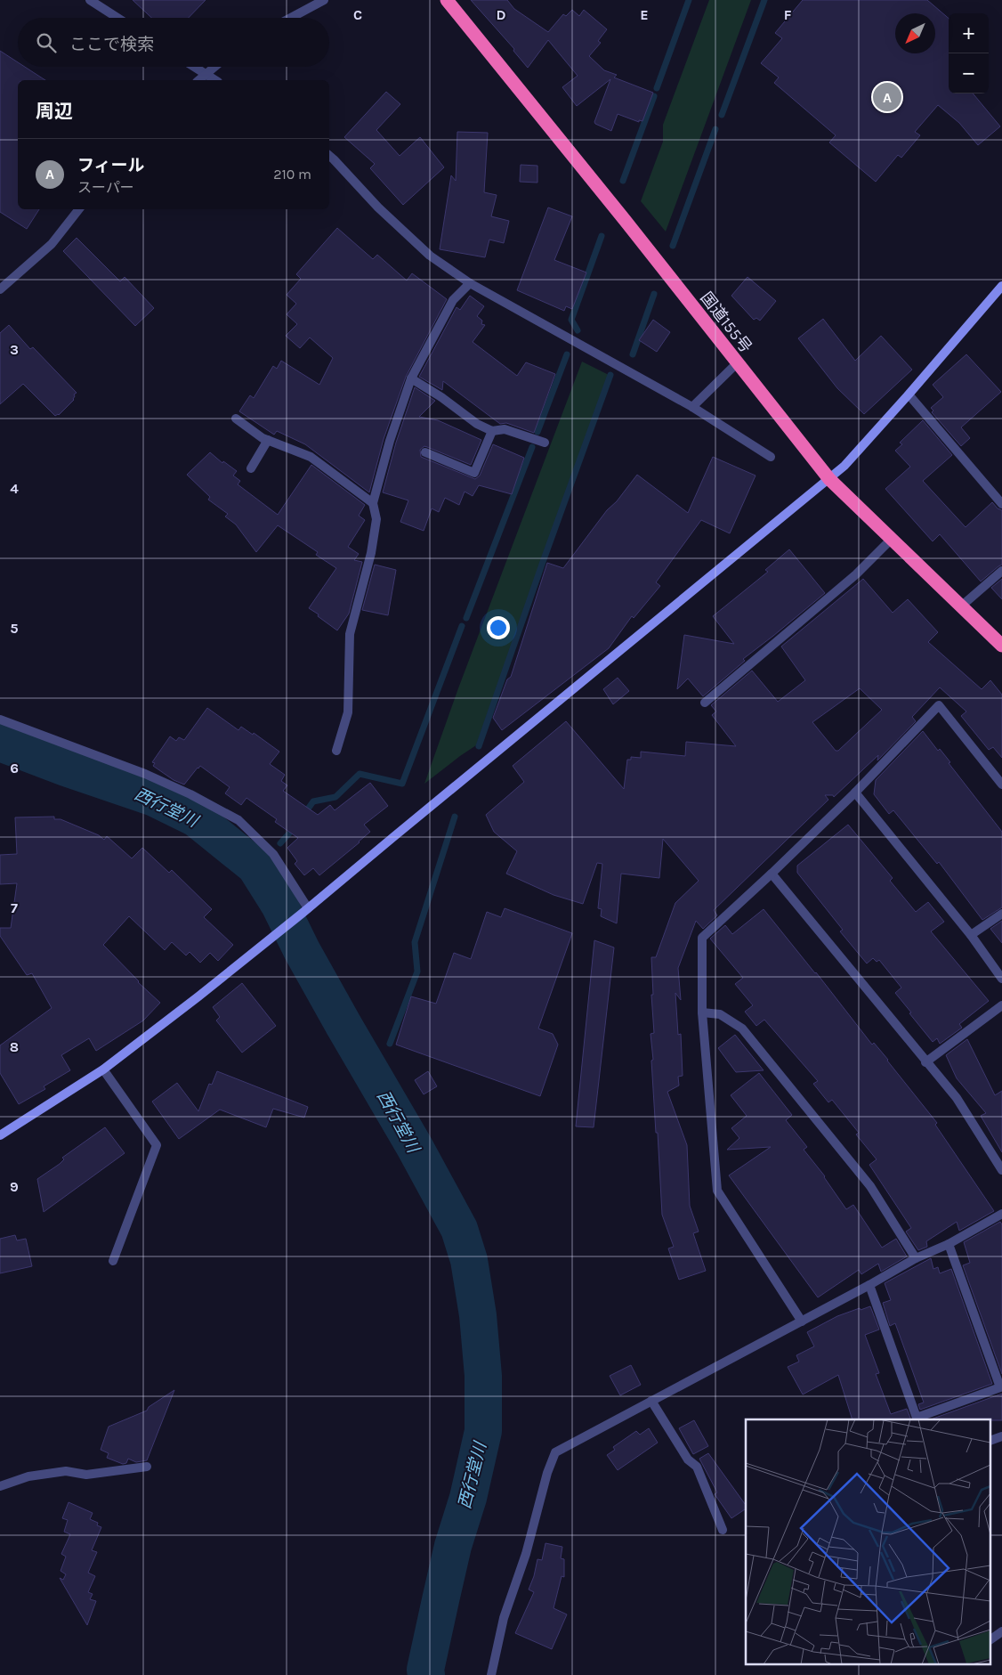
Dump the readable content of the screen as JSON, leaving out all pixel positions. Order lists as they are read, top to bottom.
{
  "streets": {
    "highway": ["国道155号"]
  },
  "water": ["西行堂川"],
  "north": "bottom left",
  "page": {
    "map_buttons": ["+", "−"],
    "search": "ここで検索",
    "heading": "周辺",
    "pins": "A",
    "list": [
      {
        "mark": "A",
        "name": "フィール",
        "note": "スーパー",
        "value": "210 m"
      }
    ]
  },
  "grid": {
    "columns": [
      "C",
      "D",
      "E",
      "F"
    ],
    "rows": [
      "3",
      "4",
      "5",
      "6",
      "7",
      "8",
      "9"
    ]
  }
}
